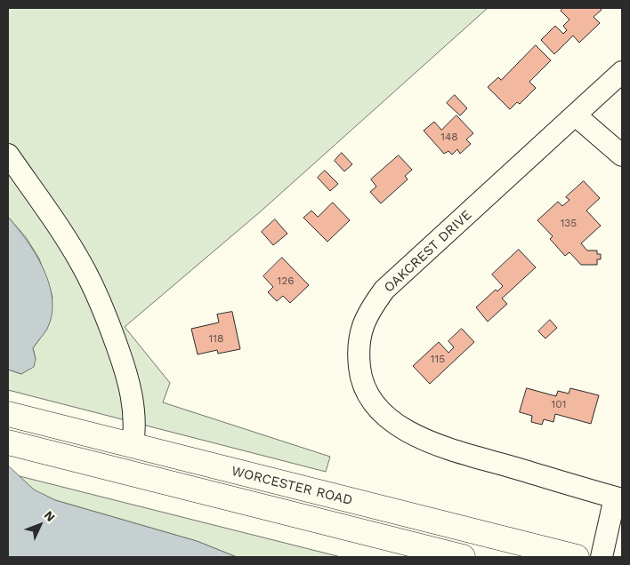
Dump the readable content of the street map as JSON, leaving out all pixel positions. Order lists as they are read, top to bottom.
{
  "streets": {
    "highway": ["WORCESTER ROAD"],
    "street": ["OAKCREST DRIVE"]
  },
  "house_numbers": [
    "148",
    "135",
    "126",
    "118",
    "115",
    "101"
  ],
  "north": "top right"
}
